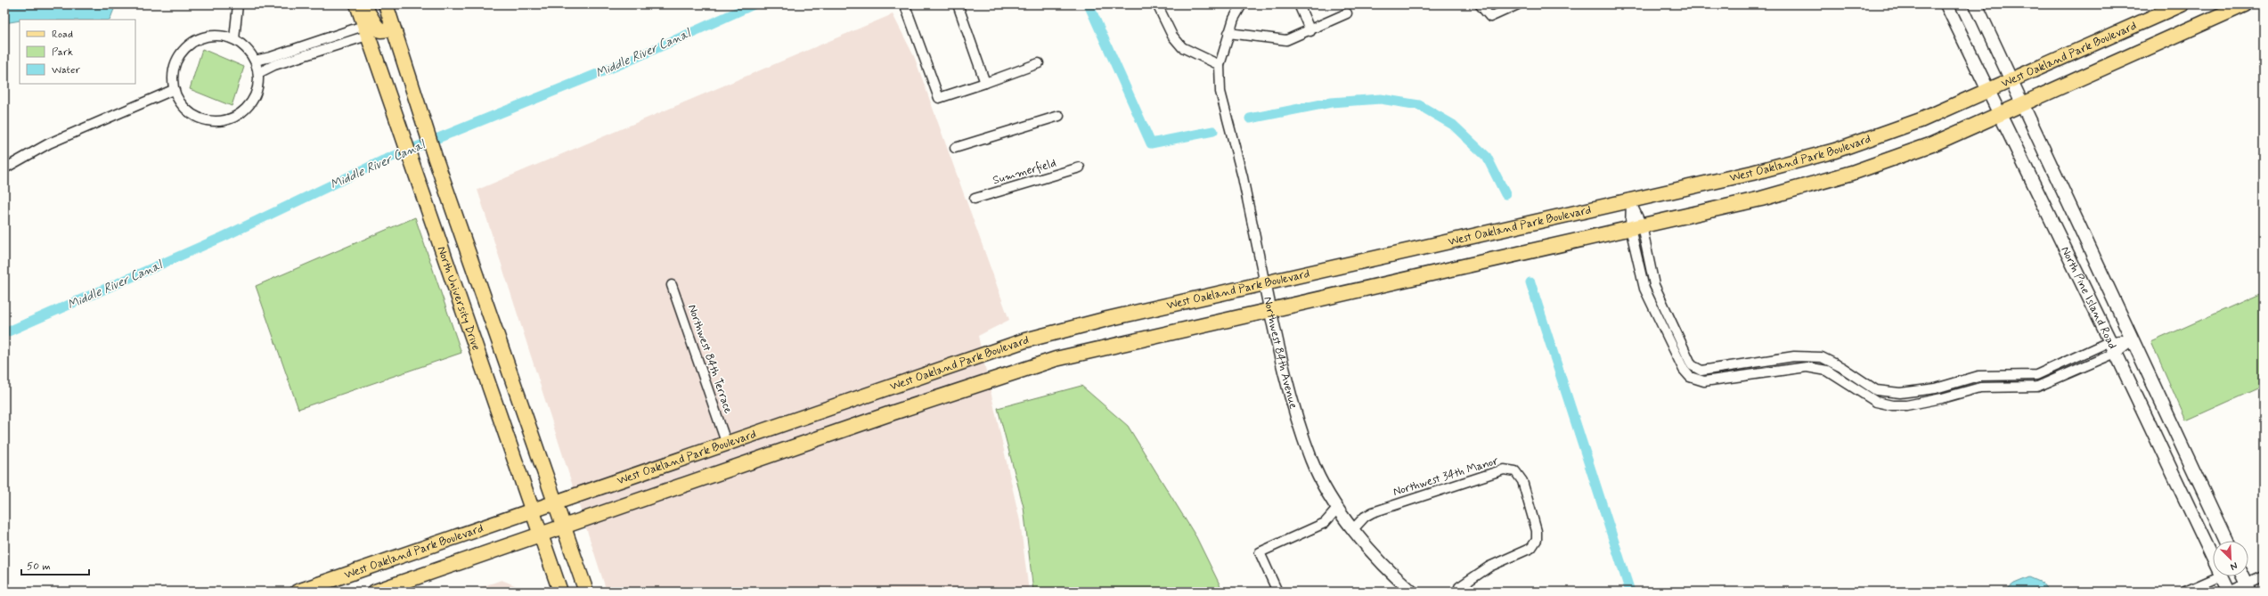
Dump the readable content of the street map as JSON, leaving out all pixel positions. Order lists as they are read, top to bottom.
{
  "streets": {
    "main road": ["West Oakland Park Boulevard", "North Pine Island Road", "North University Drive"],
    "street": [
      "Summerfield",
      "Northwest 84th Avenue",
      "Northwest 84th Terrace",
      "Northwest 34th Manor"
    ]
  },
  "crossings": [
    ["West Oakland Park Boulevard", "North Pine Island Road"],
    ["West Oakland Park Boulevard", "North University Drive"],
    ["West Oakland Park Boulevard", "Northwest 84th Avenue"],
    ["West Oakland Park Boulevard", "Northwest 84th Terrace"],
    ["Northwest 84th Avenue", "Northwest 34th Manor"]
  ],
  "water": ["Middle River Canal"],
  "legend": ["Road", "Park", "Water"],
  "scale_bar": "50 m",
  "north": "bottom right"
}
